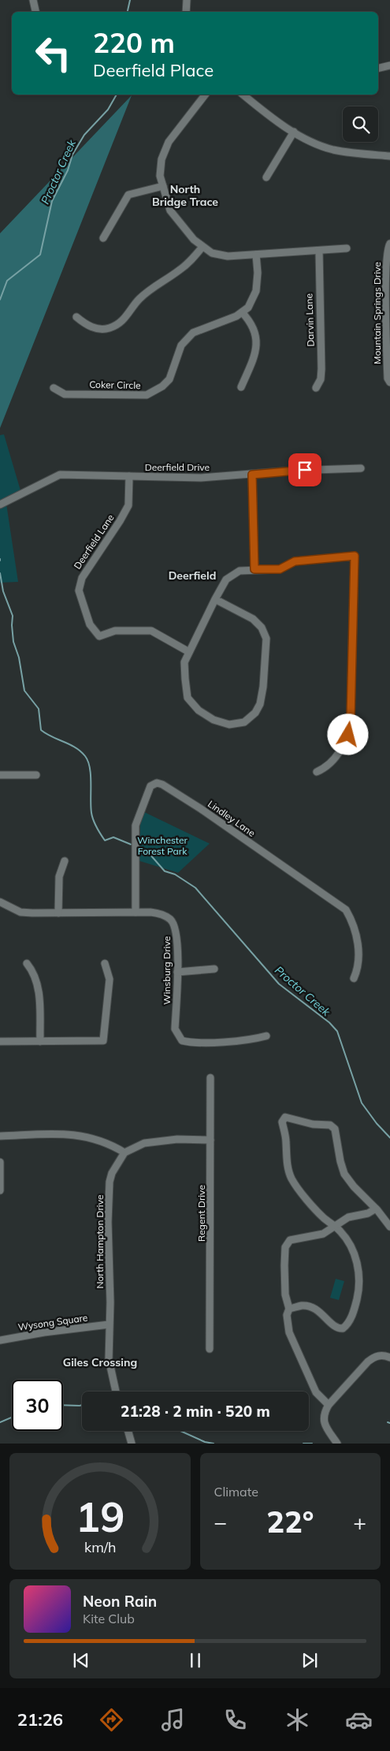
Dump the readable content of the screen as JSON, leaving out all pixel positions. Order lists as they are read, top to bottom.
{
  "streets": {
    "street": [
      "Mountain Springs Drive",
      "Darvin Lane",
      "Coker Circle",
      "Deerfield Drive",
      "Deerfield Lane",
      "Lindley Lane",
      "Winsburg Drive",
      "Regent Drive",
      "North Hampton Drive",
      "Wysong Square"
    ]
  },
  "crossings": [
    ["Deerfield Drive", "Deerfield Lane"],
    ["Lindley Lane", "Winsburg Drive"],
    ["North Hampton Drive", "Wysong Square"]
  ],
  "districts": ["North Bridge Trace", "Deerfield", "Giles Crossing"],
  "water": ["Proctor Creek"],
  "parks": ["Winchester Forest Park"],
  "page": {
    "turn": ["220 m", "Deerfield Place"],
    "limit": "30",
    "trip": "21:28 · 2 min · 520 m",
    "tile": "Climate",
    "heat": ["−", "22°", "+"],
    "song": ["Neon Rain", "Kite Club"],
    "tabs": "21:26",
    "gauge": ["19", "km/h"]
  }
}
